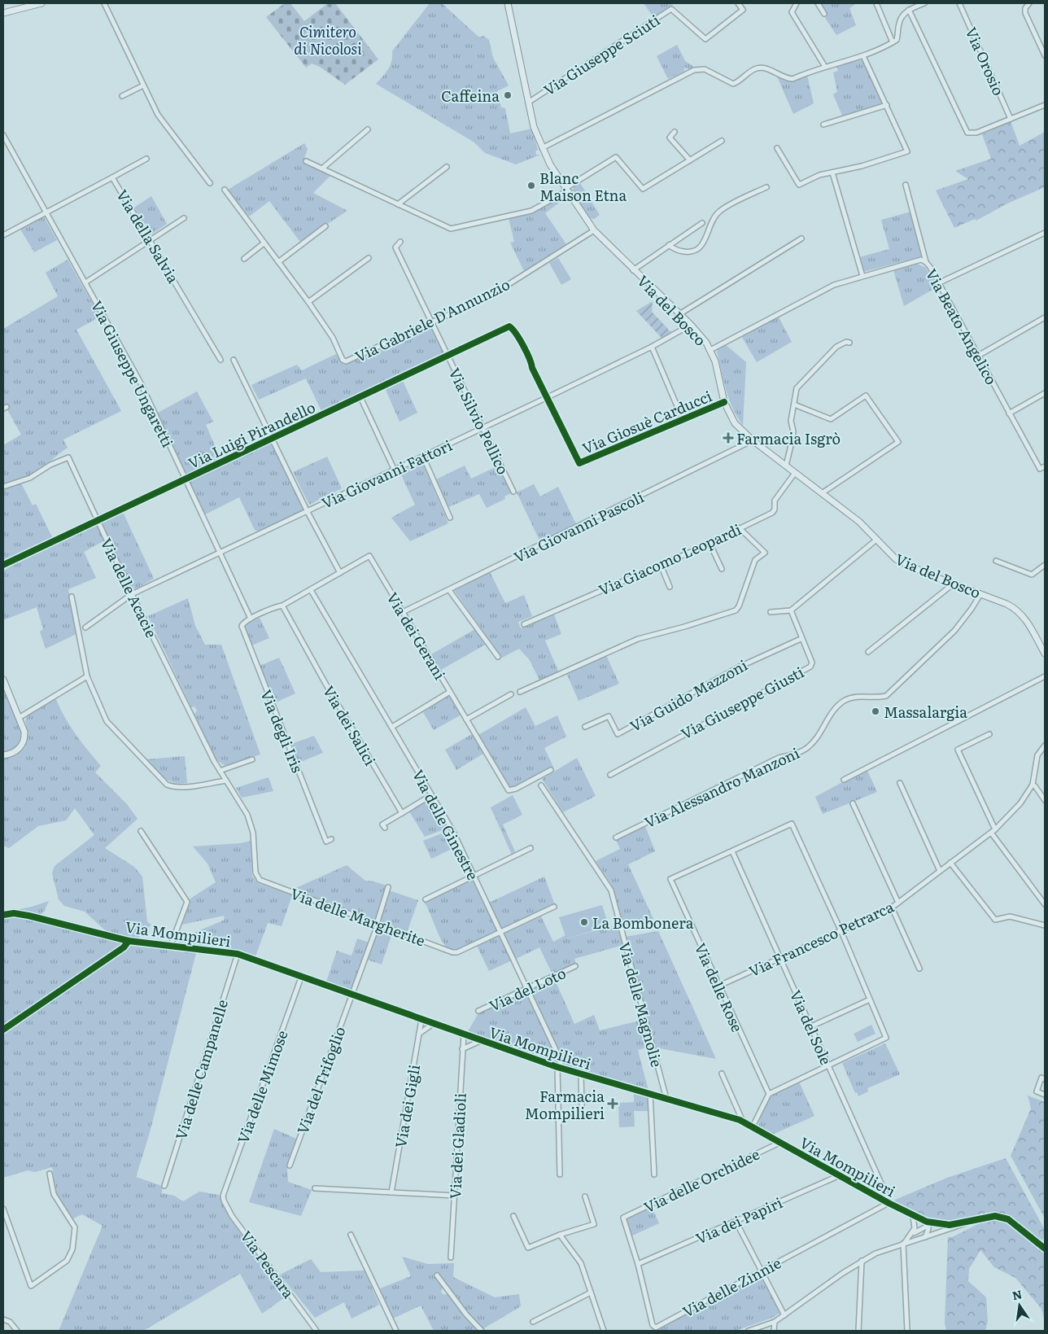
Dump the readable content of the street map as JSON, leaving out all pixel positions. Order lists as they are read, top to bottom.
{
  "streets": {
    "street": [
      "Via Giuseppe Sciuti",
      "Via Orosio",
      "Via della Salvia",
      "Via del Bosco",
      "Via Gabriele D'Annunzio",
      "Via Beato Angelico",
      "Via Giuseppe Ungaretti",
      "Via Silvio Pellico",
      "Via Giosuè Carducci",
      "Via Luigi Pirandello",
      "Via Giovanni Fattori",
      "Via Giovanni Pascoli",
      "Via Giacomo Leopardi",
      "Via delle Acacie",
      "Via dei Gerani",
      "Via Guido Mazzoni",
      "Via Giuseppe Giusti",
      "Via dei Salici",
      "Via degli Iris",
      "Via Alessandro Manzoni",
      "Via delle Ginestre",
      "Via delle Margherite",
      "Via Mompilieri",
      "Via Francesco Petrarca",
      "Via delle Rose",
      "Via del Loto",
      "Via delle Magnolie",
      "Via del Sole",
      "Via delle Campanelle",
      "Via del Trifoglio",
      "Via delle Mimose",
      "Via dei Gigli",
      "Via dei Gladioli",
      "Via delle Orchidee",
      "Via dei Papiri",
      "Via Pescara",
      "Via delle Zinnie"
    ]
  },
  "crossings": [
    ["Via Giuseppe Sciuti", "Via del Bosco"],
    ["Via della Salvia", "Via Giuseppe Ungaretti"],
    ["Via del Bosco", "Via Gabriele D'Annunzio"],
    ["Via del Bosco", "Via Beato Angelico"],
    ["Via del Bosco", "Via Giosuè Carducci"],
    ["Via del Bosco", "Via Giovanni Fattori"],
    ["Via del Bosco", "Via Giovanni Pascoli"],
    ["Via del Bosco", "Via Giacomo Leopardi"],
    ["Via del Bosco", "Via Alessandro Manzoni"],
    ["Via Gabriele D'Annunzio", "Via Silvio Pellico"],
    ["Via Giuseppe Ungaretti", "Via Luigi Pirandello"],
    ["Via Giuseppe Ungaretti", "Via Giovanni Fattori"],
    ["Via Giuseppe Ungaretti", "Via dei Gerani"],
    ["Via Giuseppe Ungaretti", "Via degli Iris"],
    ["Via Silvio Pellico", "Via Luigi Pirandello"],
    ["Via Silvio Pellico", "Via Giovanni Fattori"],
    ["Via Giosuè Carducci", "Via Luigi Pirandello"],
    ["Via Giosuè Carducci", "Via Giovanni Fattori"],
    ["Via Luigi Pirandello", "Via Giovanni Fattori"],
    ["Via Luigi Pirandello", "Via delle Acacie"],
    ["Via Giovanni Fattori", "Via delle Acacie"],
    ["Via Giovanni Pascoli", "Via dei Gerani"],
    ["Via delle Acacie", "Via delle Margherite"],
    ["Via dei Gerani", "Via dei Salici"],
    ["Via dei Gerani", "Via degli Iris"],
    ["Via dei Gerani", "Via delle Ginestre"],
    ["Via Guido Mazzoni", "Via Giuseppe Giusti"],
    ["Via delle Ginestre", "Via delle Margherite"],
    ["Via delle Ginestre", "Via Mompilieri"],
    ["Via delle Ginestre", "Via del Loto"],
    ["Via delle Margherite", "Via del Trifoglio"],
    ["Via Mompilieri", "Via delle Magnolie"],
    ["Via Mompilieri", "Via del Sole"],
    ["Via Mompilieri", "Via delle Campanelle"],
    ["Via Mompilieri", "Via del Trifoglio"],
    ["Via Mompilieri", "Via delle Mimose"],
    ["Via Mompilieri", "Via dei Gigli"],
    ["Via Mompilieri", "Via dei Gladioli"],
    ["Via Mompilieri", "Via delle Orchidee"],
    ["Via Mompilieri", "Via dei Papiri"],
    ["Via Mompilieri", "Via delle Zinnie"],
    ["Via Francesco Petrarca", "Via delle Rose"],
    ["Via Francesco Petrarca", "Via del Sole"],
    ["Via delle Rose", "Via del Sole"],
    ["Via del Sole", "Via delle Zinnie"],
    ["Via delle Mimose", "Via Pescara"],
    ["Via delle Orchidee", "Via delle Zinnie"],
    ["Via dei Papiri", "Via delle Zinnie"]
  ],
  "parks": ["Cimitero di Nicolosi"],
  "places": {
    "other": [
      "Caffeina",
      "Blanc Maison Etna",
      "Massalargia",
      "La Bombonera"
    ],
    "health": ["Farmacia Isgrò", "Farmacia Mompilieri"]
  },
  "north": "top"
}
